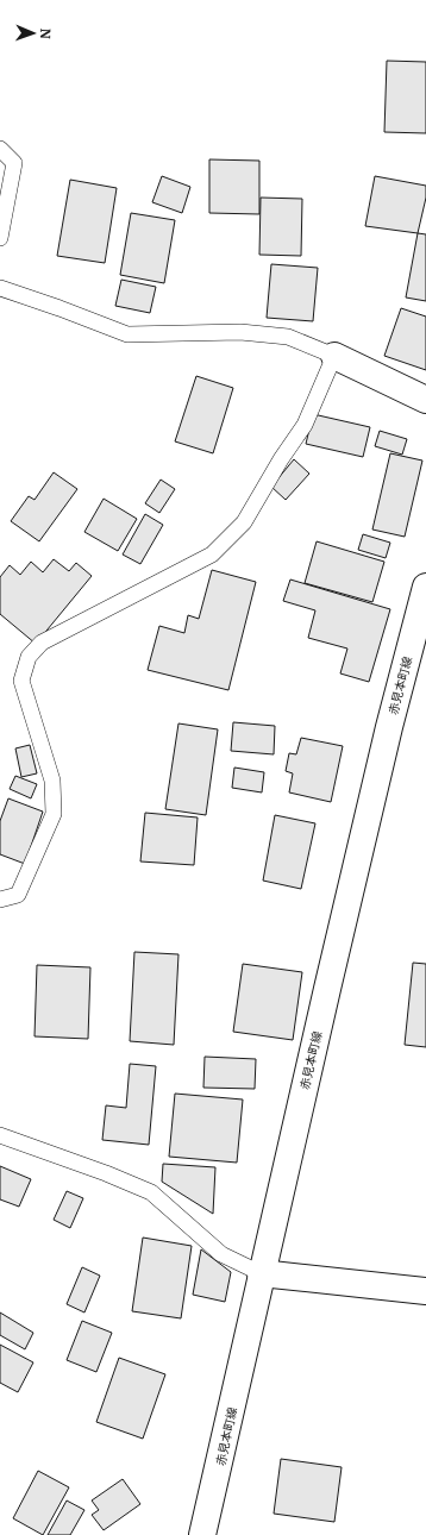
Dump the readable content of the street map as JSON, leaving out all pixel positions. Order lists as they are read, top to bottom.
{
  "streets": {
    "main road": ["赤見本町線"]
  },
  "north": "right"
}
